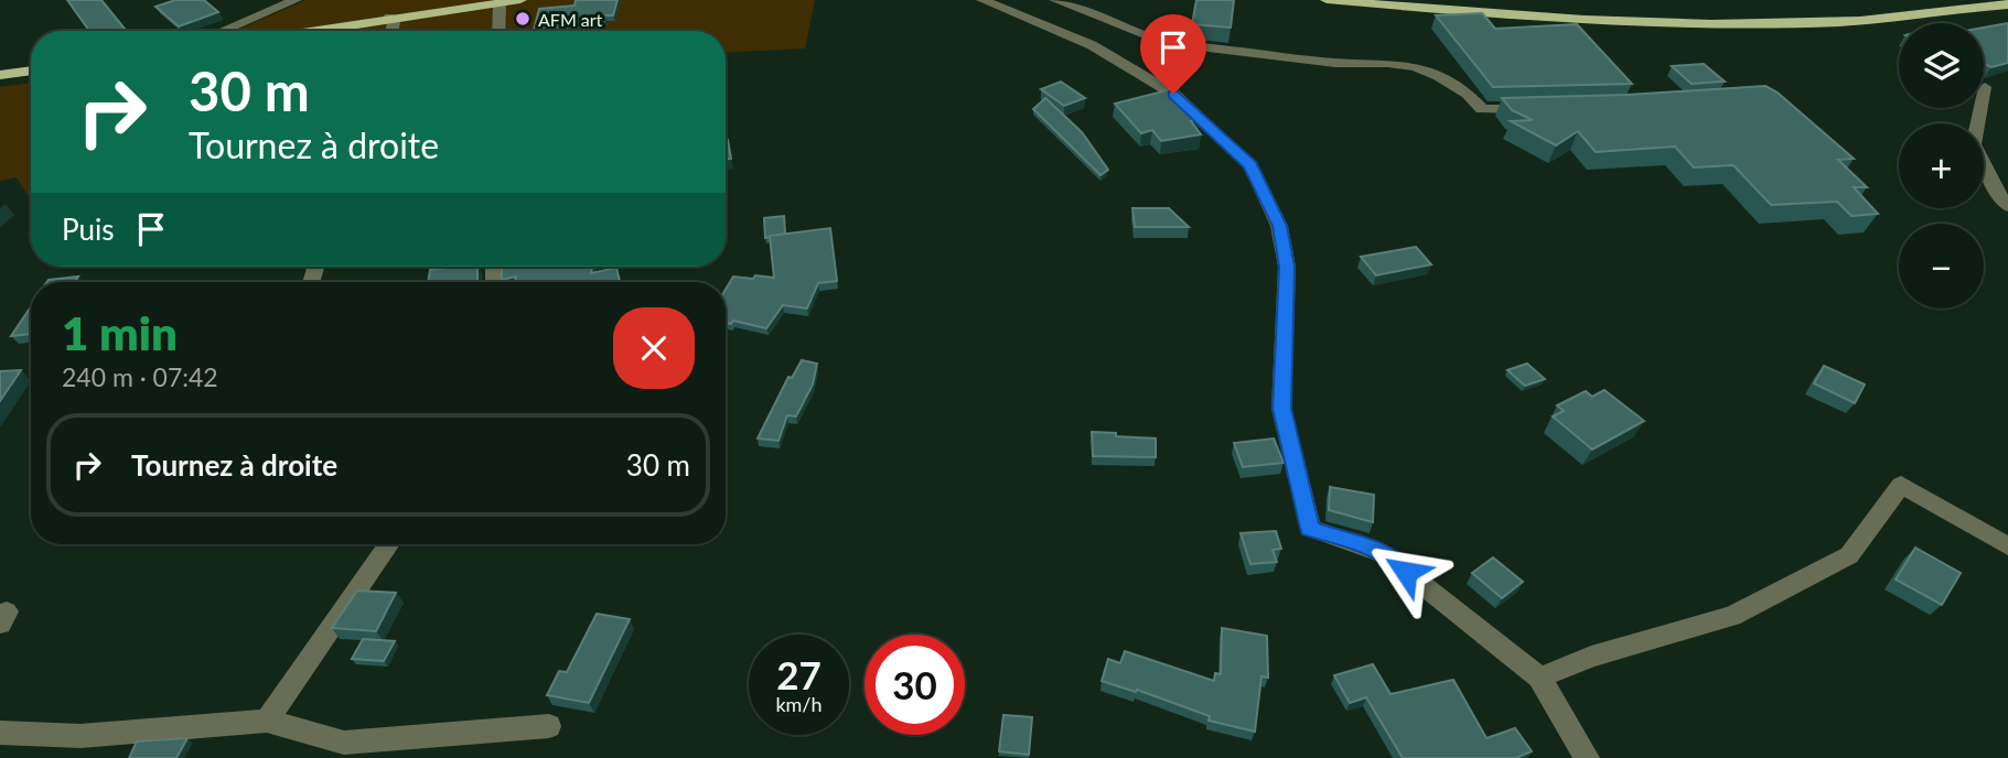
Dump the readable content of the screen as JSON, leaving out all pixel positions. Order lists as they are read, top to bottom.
{
  "places": ["AFM art"],
  "page": {
    "map_buttons": ["+", "−"],
    "turn": ["30 m", "Tournez à droite"],
    "then": "Puis",
    "heading": ["1 min", "240 m · 07:42"],
    "list": [
      {
        "name": "Tournez à droite",
        "value": "30 m"
      }
    ],
    "speed": "27 km/h",
    "limit": "30"
  }
}
